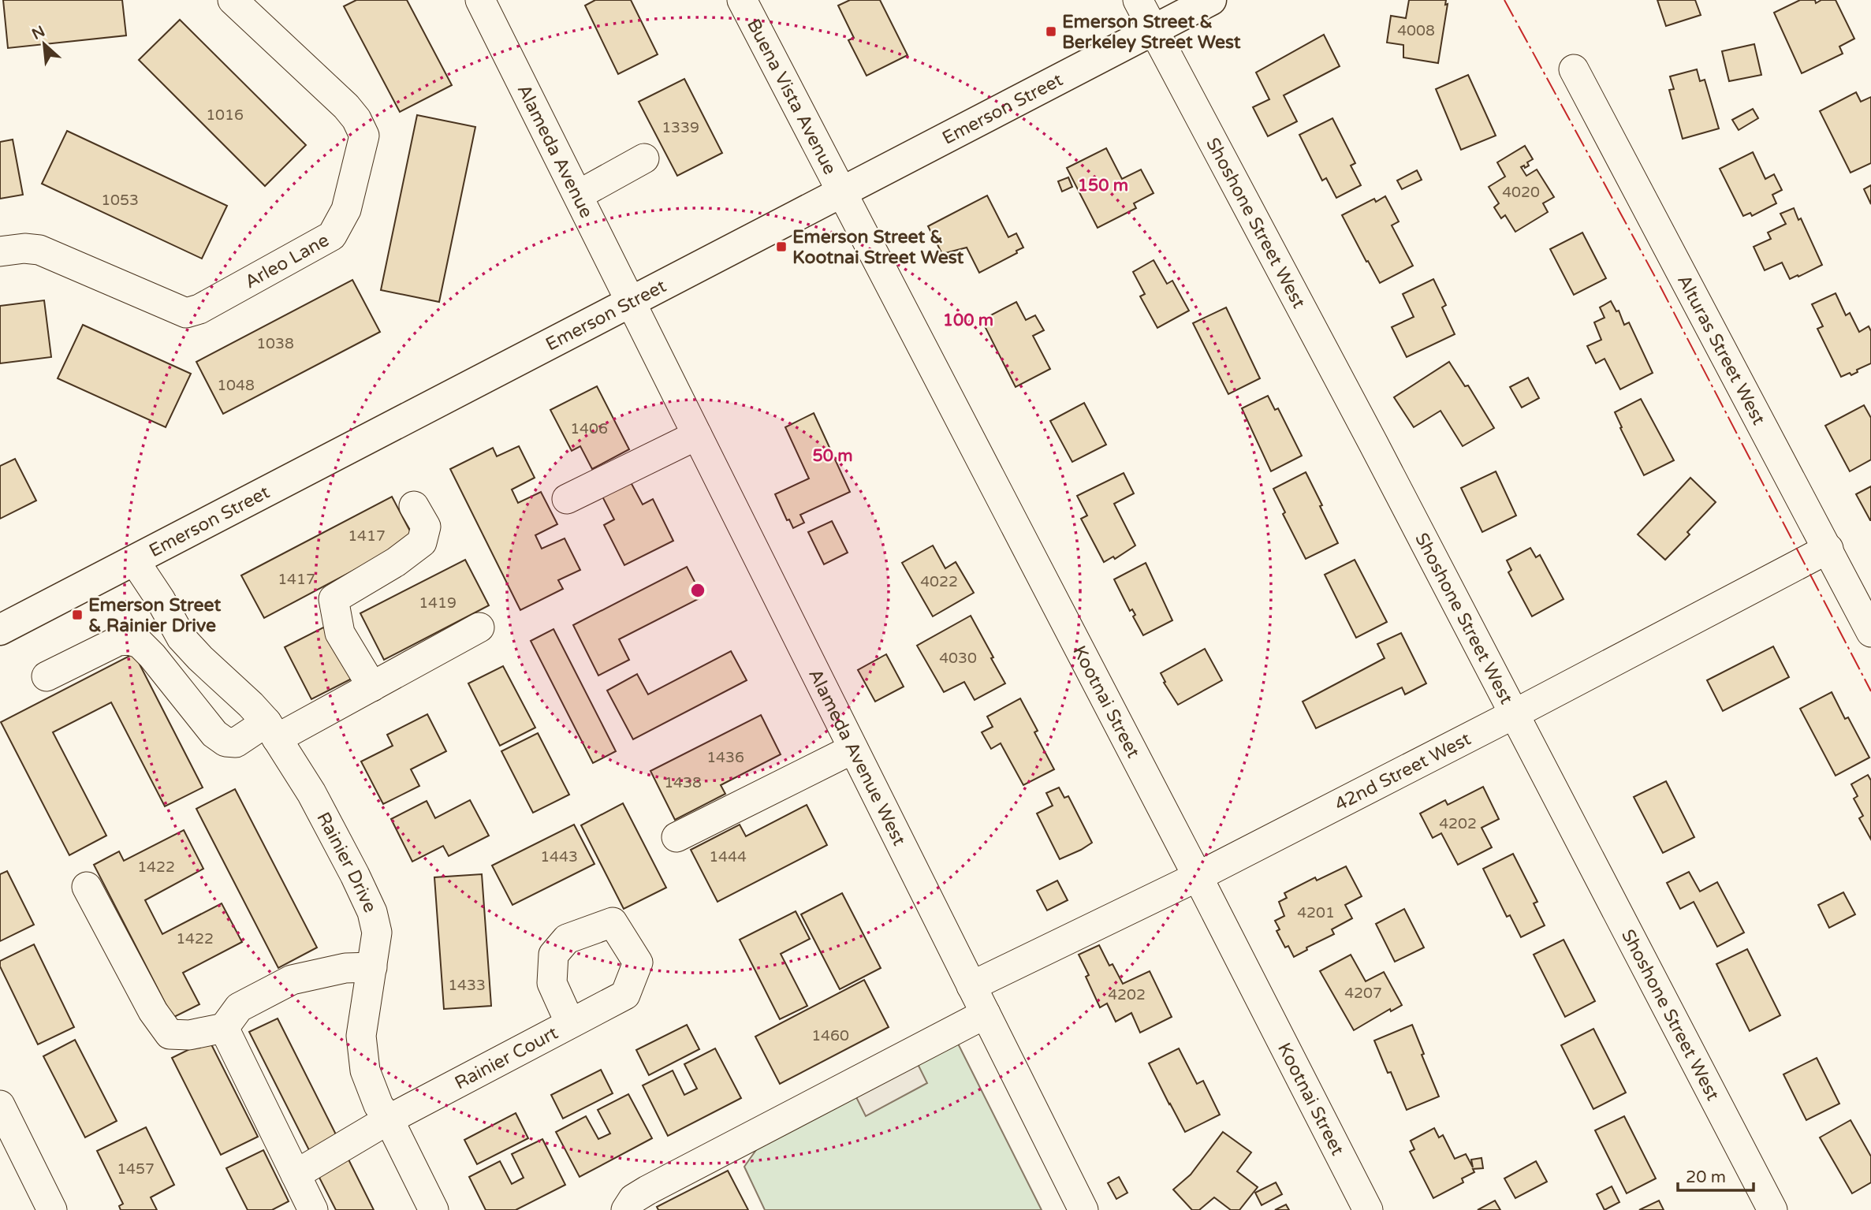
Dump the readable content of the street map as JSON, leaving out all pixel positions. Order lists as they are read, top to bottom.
{
  "streets": {
    "main road": ["Emerson Street"],
    "street": [
      "Buena Vista Avenue",
      "Alameda Avenue",
      "Shoshone Street West",
      "Arleo Lane",
      "Alturas Street West",
      "Kootnai Street",
      "Alameda Avenue West",
      "42nd Street West",
      "Rainier Drive",
      "Rainier Court"
    ]
  },
  "crossings": [
    ["Buena Vista Avenue", "Emerson Street"],
    ["Buena Vista Avenue", "Kootnai Street"],
    ["Emerson Street", "Alameda Avenue"],
    ["Emerson Street", "Shoshone Street West"],
    ["Emerson Street", "Kootnai Street"],
    ["Emerson Street", "Alameda Avenue West"],
    ["Emerson Street", "Rainier Drive"],
    ["Alameda Avenue", "Alameda Avenue West"],
    ["Shoshone Street West", "42nd Street West"],
    ["Alturas Street West", "42nd Street West"],
    ["Kootnai Street", "42nd Street West"],
    ["Alameda Avenue West", "42nd Street West"],
    ["Rainier Drive", "Rainier Court"]
  ],
  "places": {
    "transit": ["Emerson Street & Berkeley Street West", "Emerson Street & Kootnai Street West", "Emerson Street & Rainier Drive"]
  },
  "house_numbers": [
    "4008",
    "1016",
    "1339",
    "4020",
    "1053",
    "1038",
    "1048",
    "1406",
    "1417",
    "1417",
    "4022",
    "1419",
    "4030",
    "1436",
    "1438",
    "4202",
    "1443",
    "1444",
    "1422",
    "4201",
    "1422",
    "1433",
    "4207",
    "4202",
    "1460",
    "1457"
  ],
  "scale_bar": "20 m",
  "north": "top left",
  "rings": ["150 m", "100 m", "50 m"]
}
